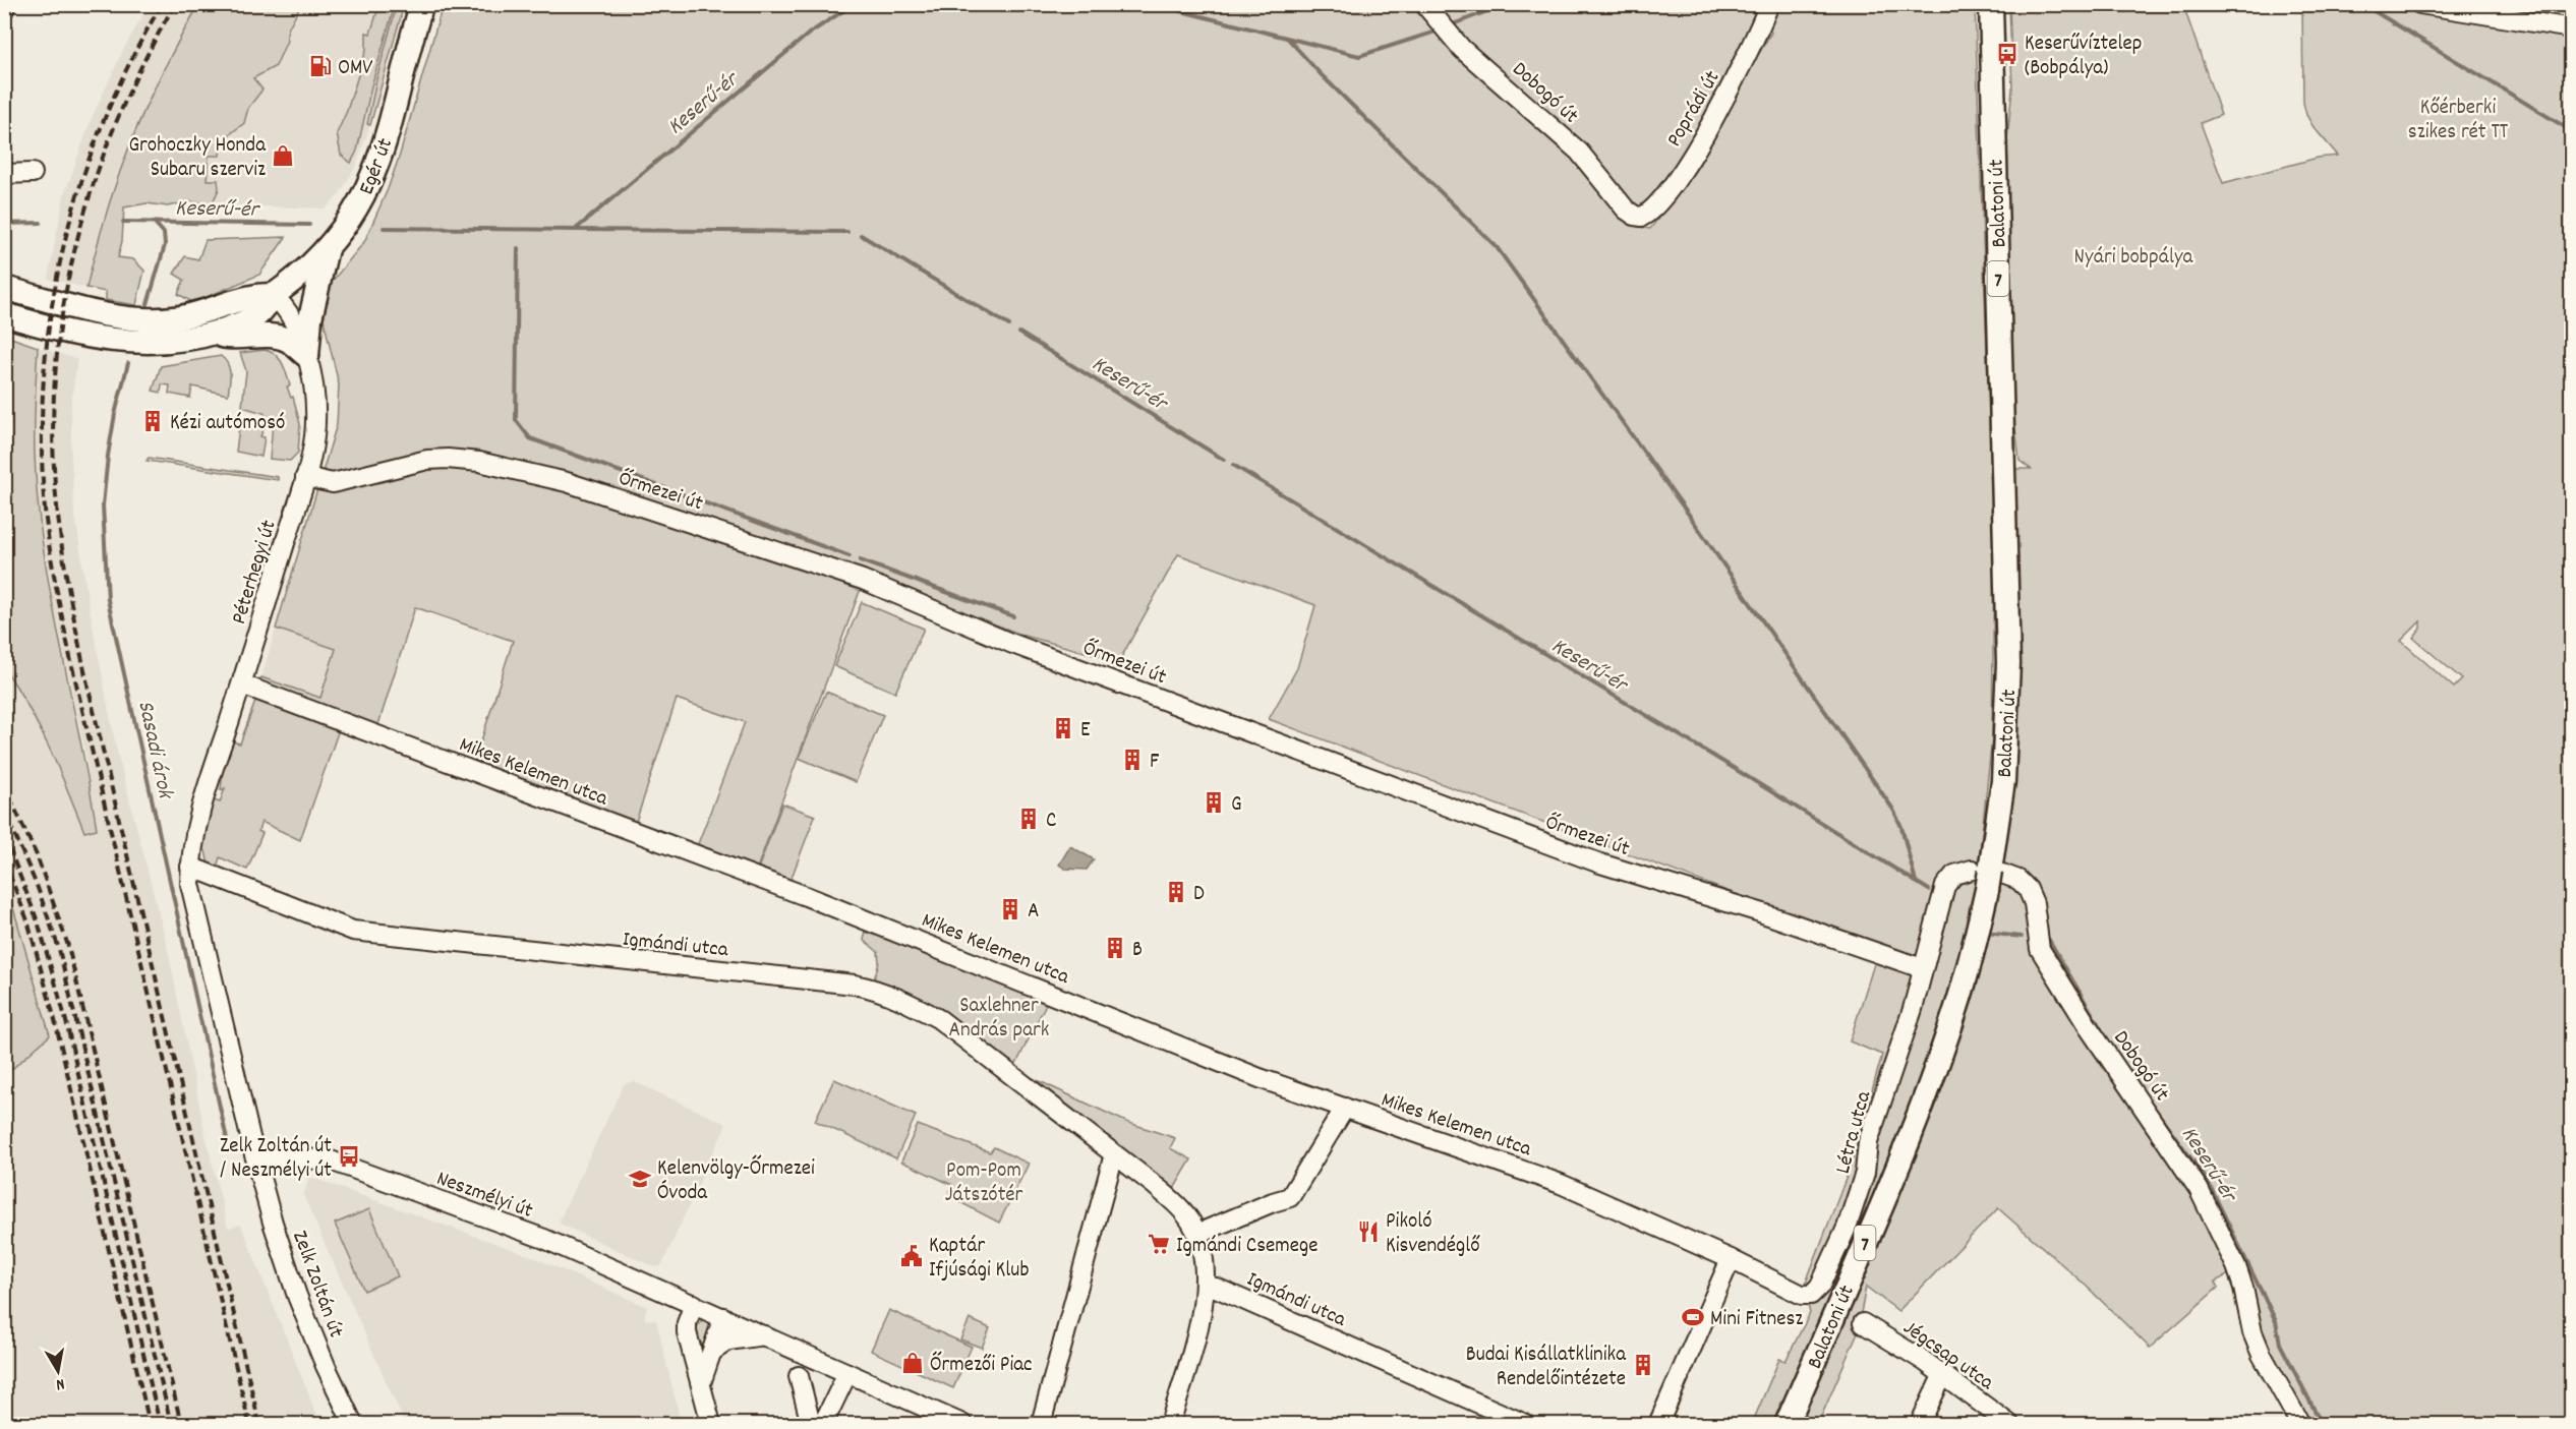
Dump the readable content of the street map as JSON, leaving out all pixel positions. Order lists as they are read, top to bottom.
{
  "streets": {
    "main road": ["Egér út", "Balatoni út", "7"],
    "street": [
      "Dobogó út",
      "Poprádi út",
      "Őrmezei út",
      "Péterhegyi út",
      "Mikes Kelemen utca",
      "Igmándi utca",
      "Létra utca",
      "Neszmélyi út",
      "Zelk Zoltán út",
      "Jégcsap utca"
    ]
  },
  "crossings": [
    ["Dobogó út", "Poprádi út"],
    ["Dobogó út", "Balatoni út"],
    ["Egér út", "Péterhegyi út"],
    ["Őrmezei út", "Péterhegyi út"],
    ["Őrmezei út", "Létra utca"],
    ["Péterhegyi út", "Mikes Kelemen utca"],
    ["Péterhegyi út", "Igmándi utca"],
    ["Mikes Kelemen utca", "Létra utca"],
    ["Neszmélyi út", "Zelk Zoltán út"]
  ],
  "water": ["Keserű-ér", "Sasadi árok"],
  "parks": [
    "Kőérberki szikes rét TT",
    "Nyári bobpálya",
    "Saxlehner András park",
    "Pom-Pom Játszótér"
  ],
  "places": {
    "bus stop": ["Keserűvíztelep (Bobpálya)", "Zelk Zoltán út / Neszmélyi út"],
    "fuel station": ["OMV"],
    "shop": ["Grohoczky Honda Subaru szerviz", "Őrmezői Piac"],
    "building": [
      "Kézi autómosó",
      "E",
      "F",
      "G",
      "C",
      "D",
      "A",
      "B",
      "Budai Kisállatklinika Rendelőintézete"
    ],
    "school or university": ["Kelenvölgy-Őrmezei Óvoda"],
    "restaurant": ["Pikoló Kisvendéglő"],
    "supermarket": ["Igmándi Csemege"],
    "public building": ["Kaptár Ifjúsági Klub"],
    "sports": ["Mini Fitnesz"]
  },
  "north": "bottom"
}
